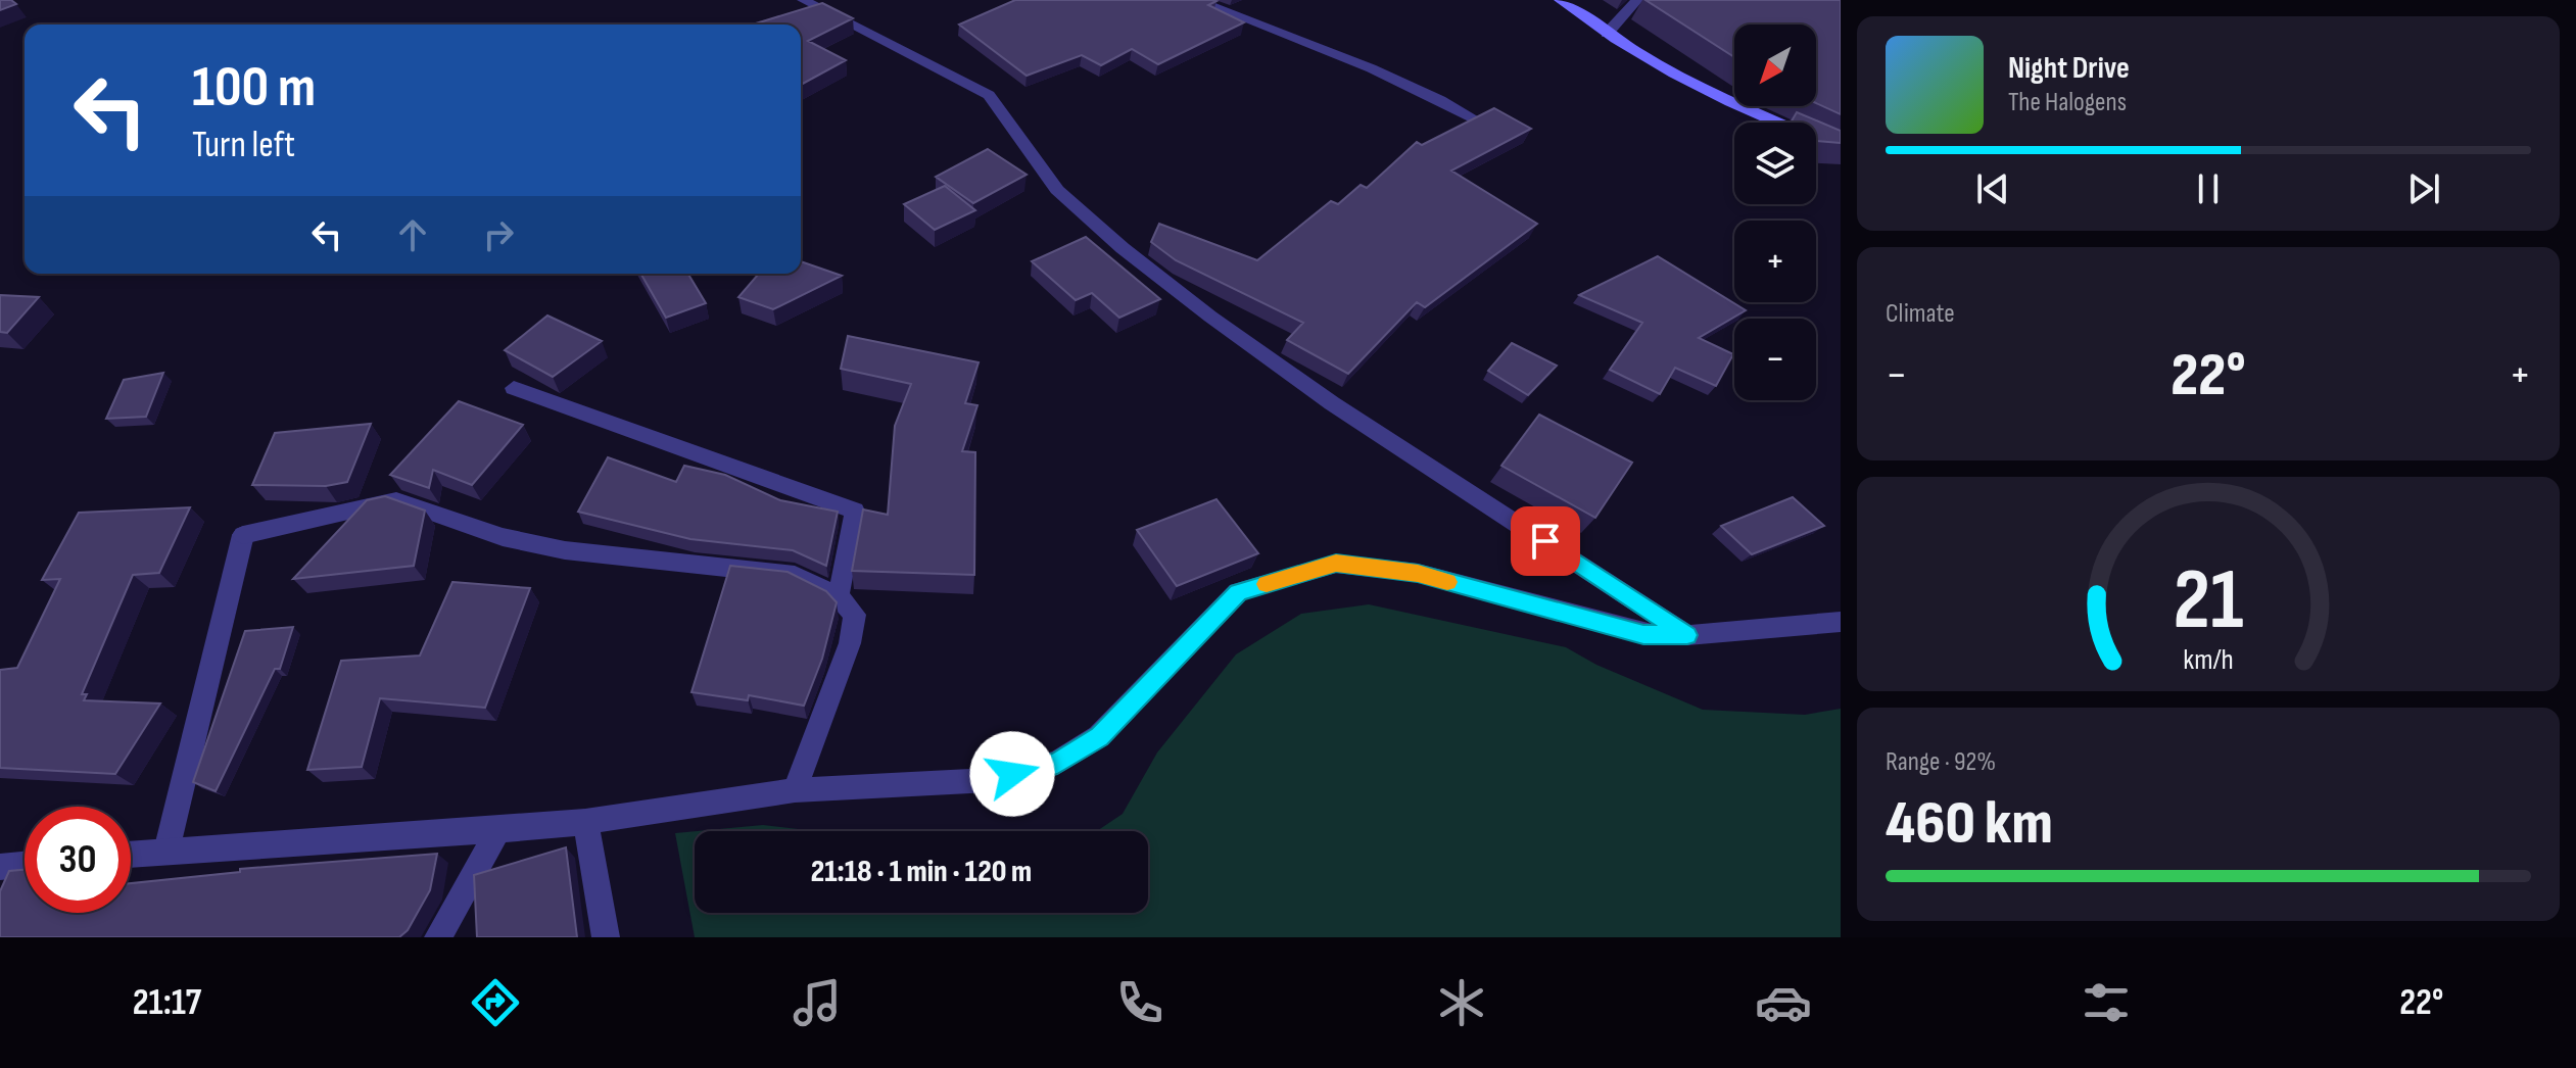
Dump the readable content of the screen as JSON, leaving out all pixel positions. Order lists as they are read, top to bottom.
{
  "north": "bottom left",
  "page": {
    "map_buttons": ["+", "−"],
    "turn": ["100 m", "Turn left"],
    "song": ["Night Drive", "The Halogens"],
    "tile": [
      "Climate",
      ["Range · 92%", "460 km"]
    ],
    "heat": ["−", "22°", "+"],
    "limit": "30",
    "trip": "21:18 · 1 min · 120 m",
    "tabs": ["21:17", "22°"],
    "gauge": ["21", "km/h"]
  }
}
